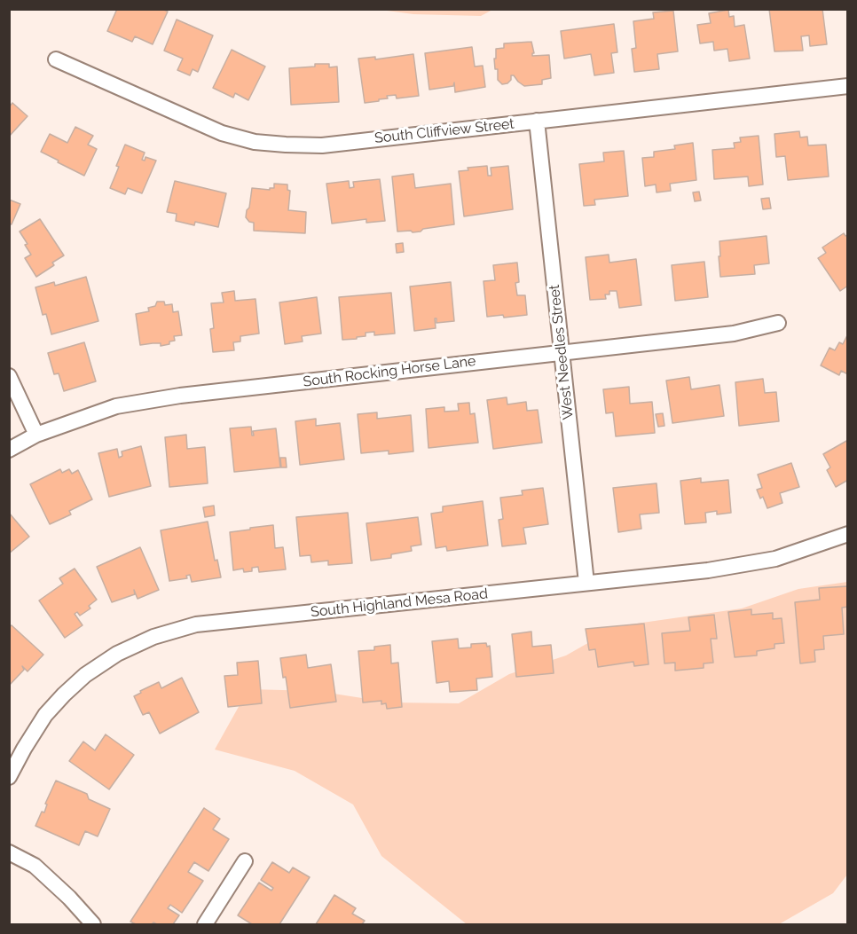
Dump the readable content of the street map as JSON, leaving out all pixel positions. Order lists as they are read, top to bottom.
{
  "streets": {
    "street": [
      "South Cliffview Street",
      "West Needles Street",
      "South Rocking Horse Lane",
      "South Highland Mesa Road"
    ]
  },
  "crossings": [
    ["South Cliffview Street", "West Needles Street"],
    ["West Needles Street", "South Rocking Horse Lane"],
    ["West Needles Street", "South Highland Mesa Road"]
  ]
}
